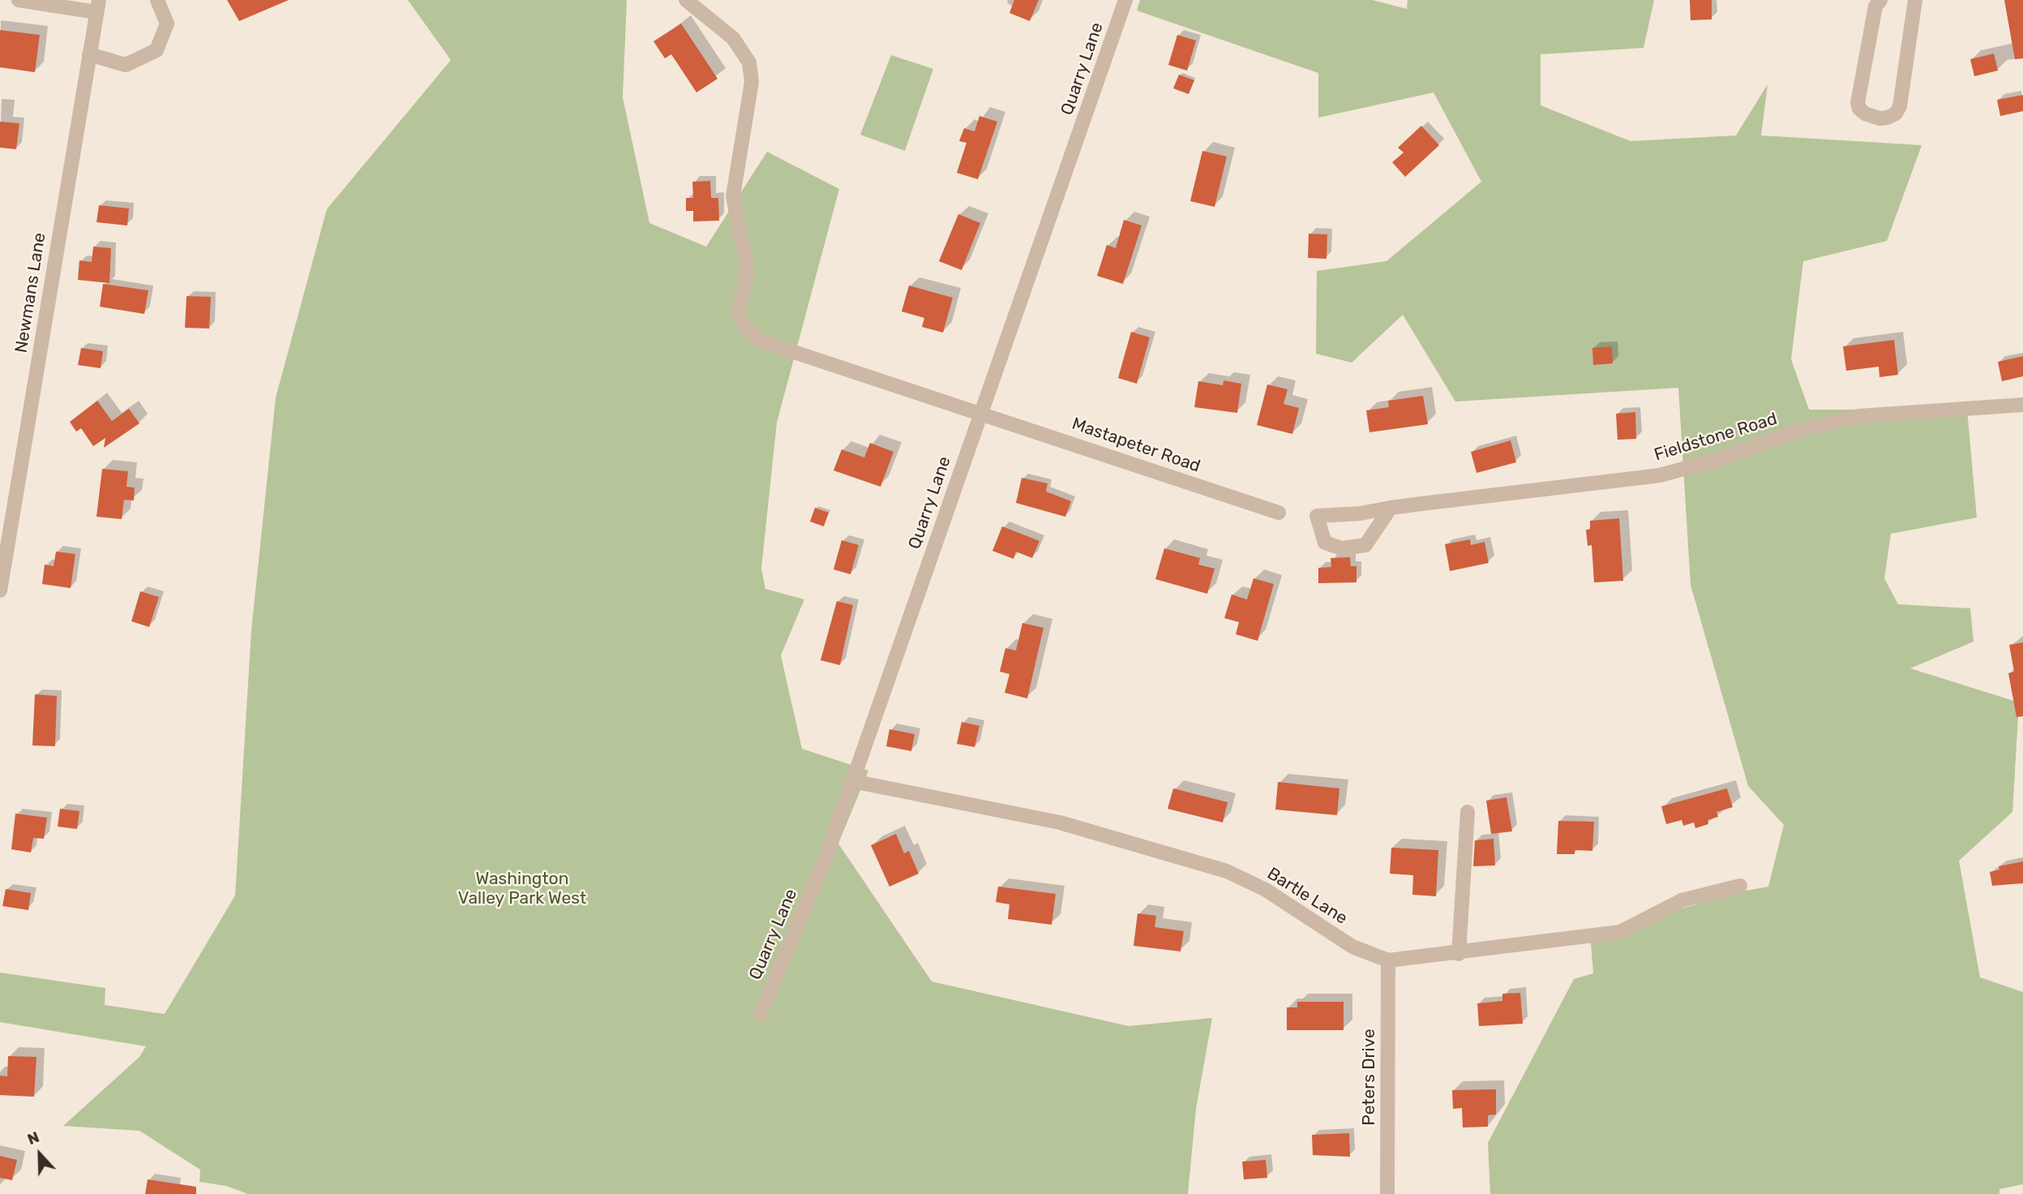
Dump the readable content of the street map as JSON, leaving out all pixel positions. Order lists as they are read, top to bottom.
{
  "streets": {
    "street": [
      "Quarry Lane",
      "Newmans Lane",
      "Fieldstone Road",
      "Mastapeter Road",
      "Bartle Lane",
      "Peters Drive"
    ]
  },
  "crossings": [
    ["Quarry Lane", "Mastapeter Road"],
    ["Quarry Lane", "Bartle Lane"],
    ["Bartle Lane", "Peters Drive"]
  ],
  "parks": ["Washington Valley Park West"],
  "north": "top"
}
